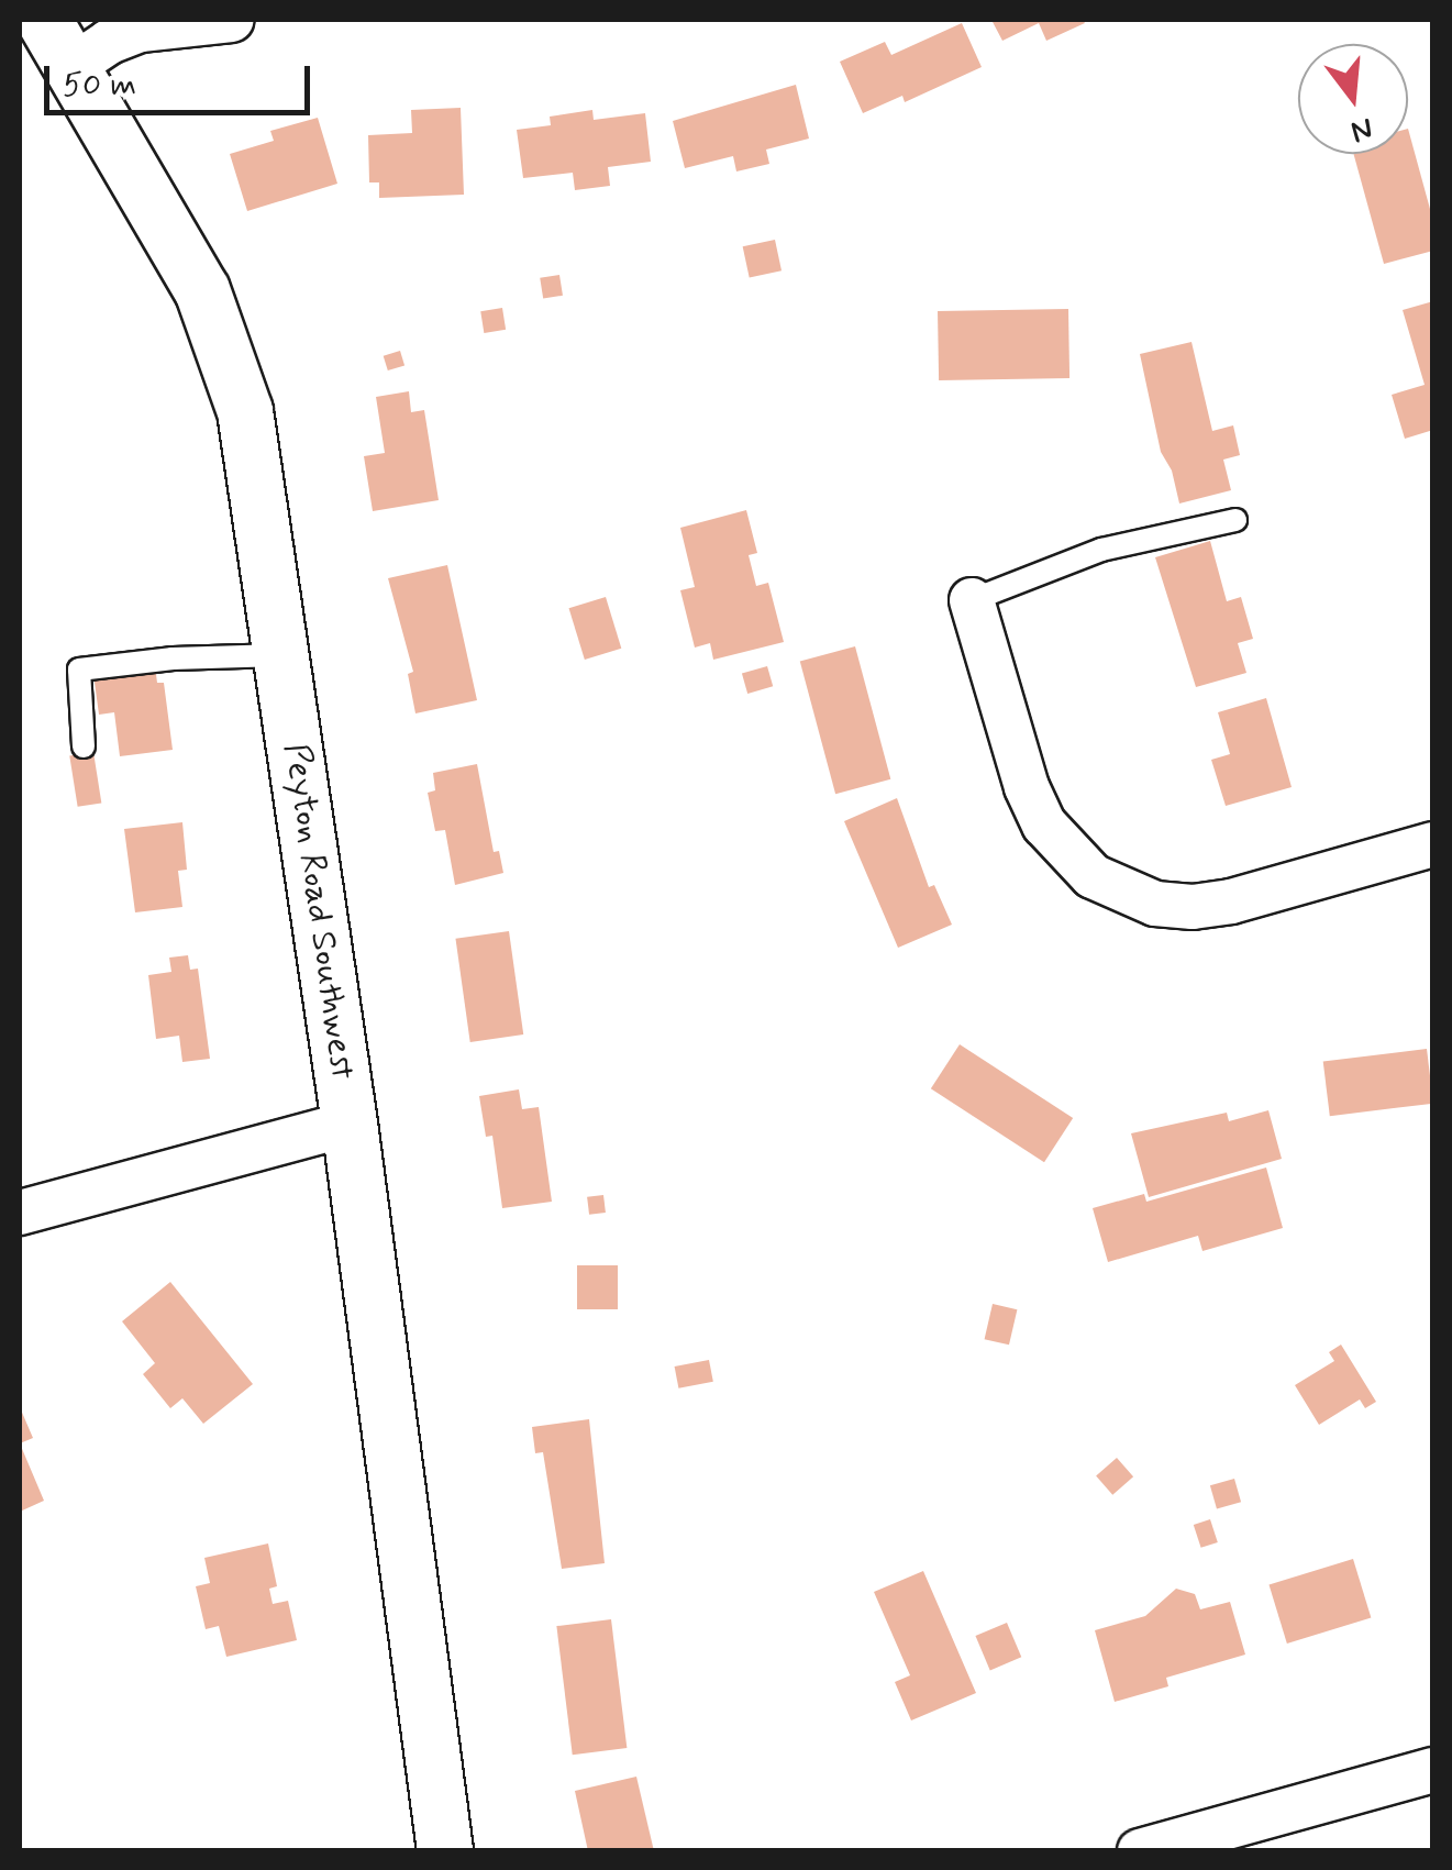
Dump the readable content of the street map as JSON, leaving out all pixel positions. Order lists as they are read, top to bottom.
{
  "streets": {
    "street": ["Peyton Road Southwest"]
  },
  "scale_bar": "50 m",
  "north": "bottom"
}
